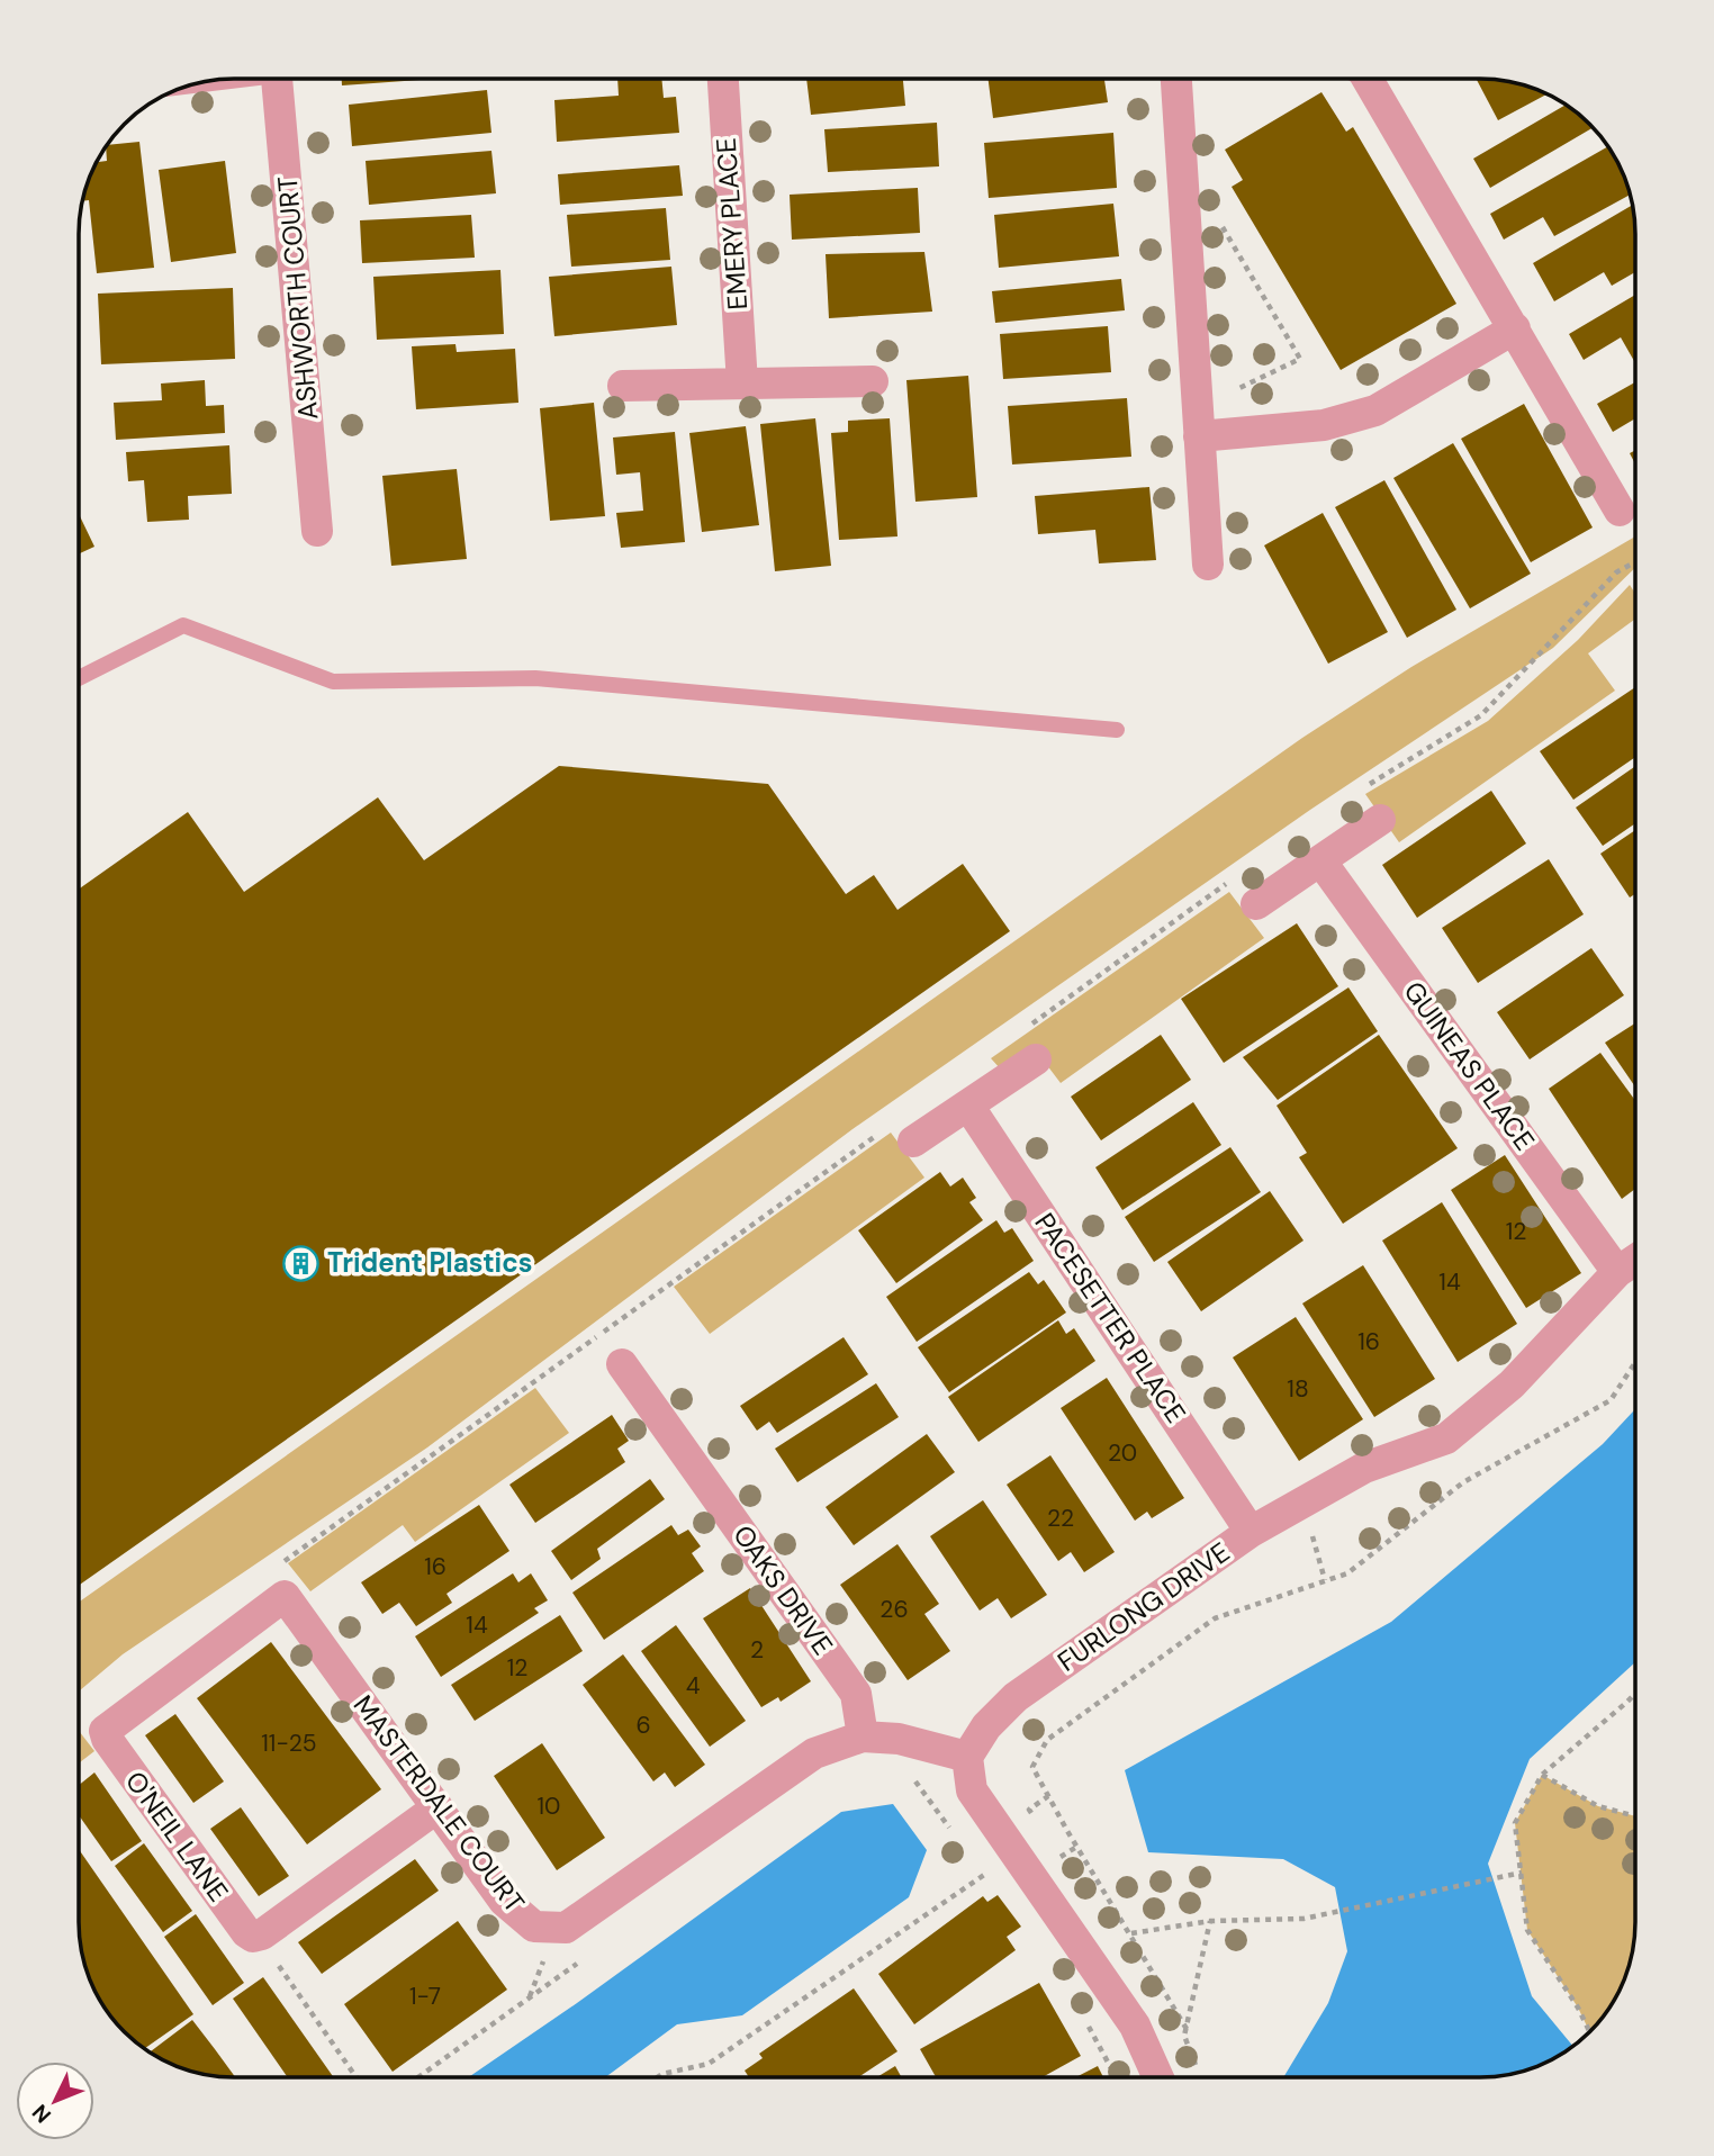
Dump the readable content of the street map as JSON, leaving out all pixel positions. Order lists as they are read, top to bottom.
{
  "streets": {
    "street": [
      "EMERY PLACE",
      "ASHWORTH COURT",
      "GUINEAS PLACE",
      "PACESETTER PLACE",
      "OAKS DRIVE",
      "FURLONG DRIVE",
      "MASTERDALE COURT",
      "O'NEIL LANE"
    ]
  },
  "crossings": [
    ["GUINEAS PLACE", "FURLONG DRIVE"],
    ["PACESETTER PLACE", "FURLONG DRIVE"],
    ["OAKS DRIVE", "MASTERDALE COURT"],
    ["MASTERDALE COURT", "O'NEIL LANE"]
  ],
  "places": {
    "building": ["Trident Plastics"]
  },
  "house_numbers": [
    "12",
    "14",
    "16",
    "18",
    "20",
    "22",
    "16",
    "26",
    "14",
    "2",
    "12",
    "4",
    "6",
    "11-25",
    "10",
    "1-7"
  ],
  "north": "bottom left"
}
